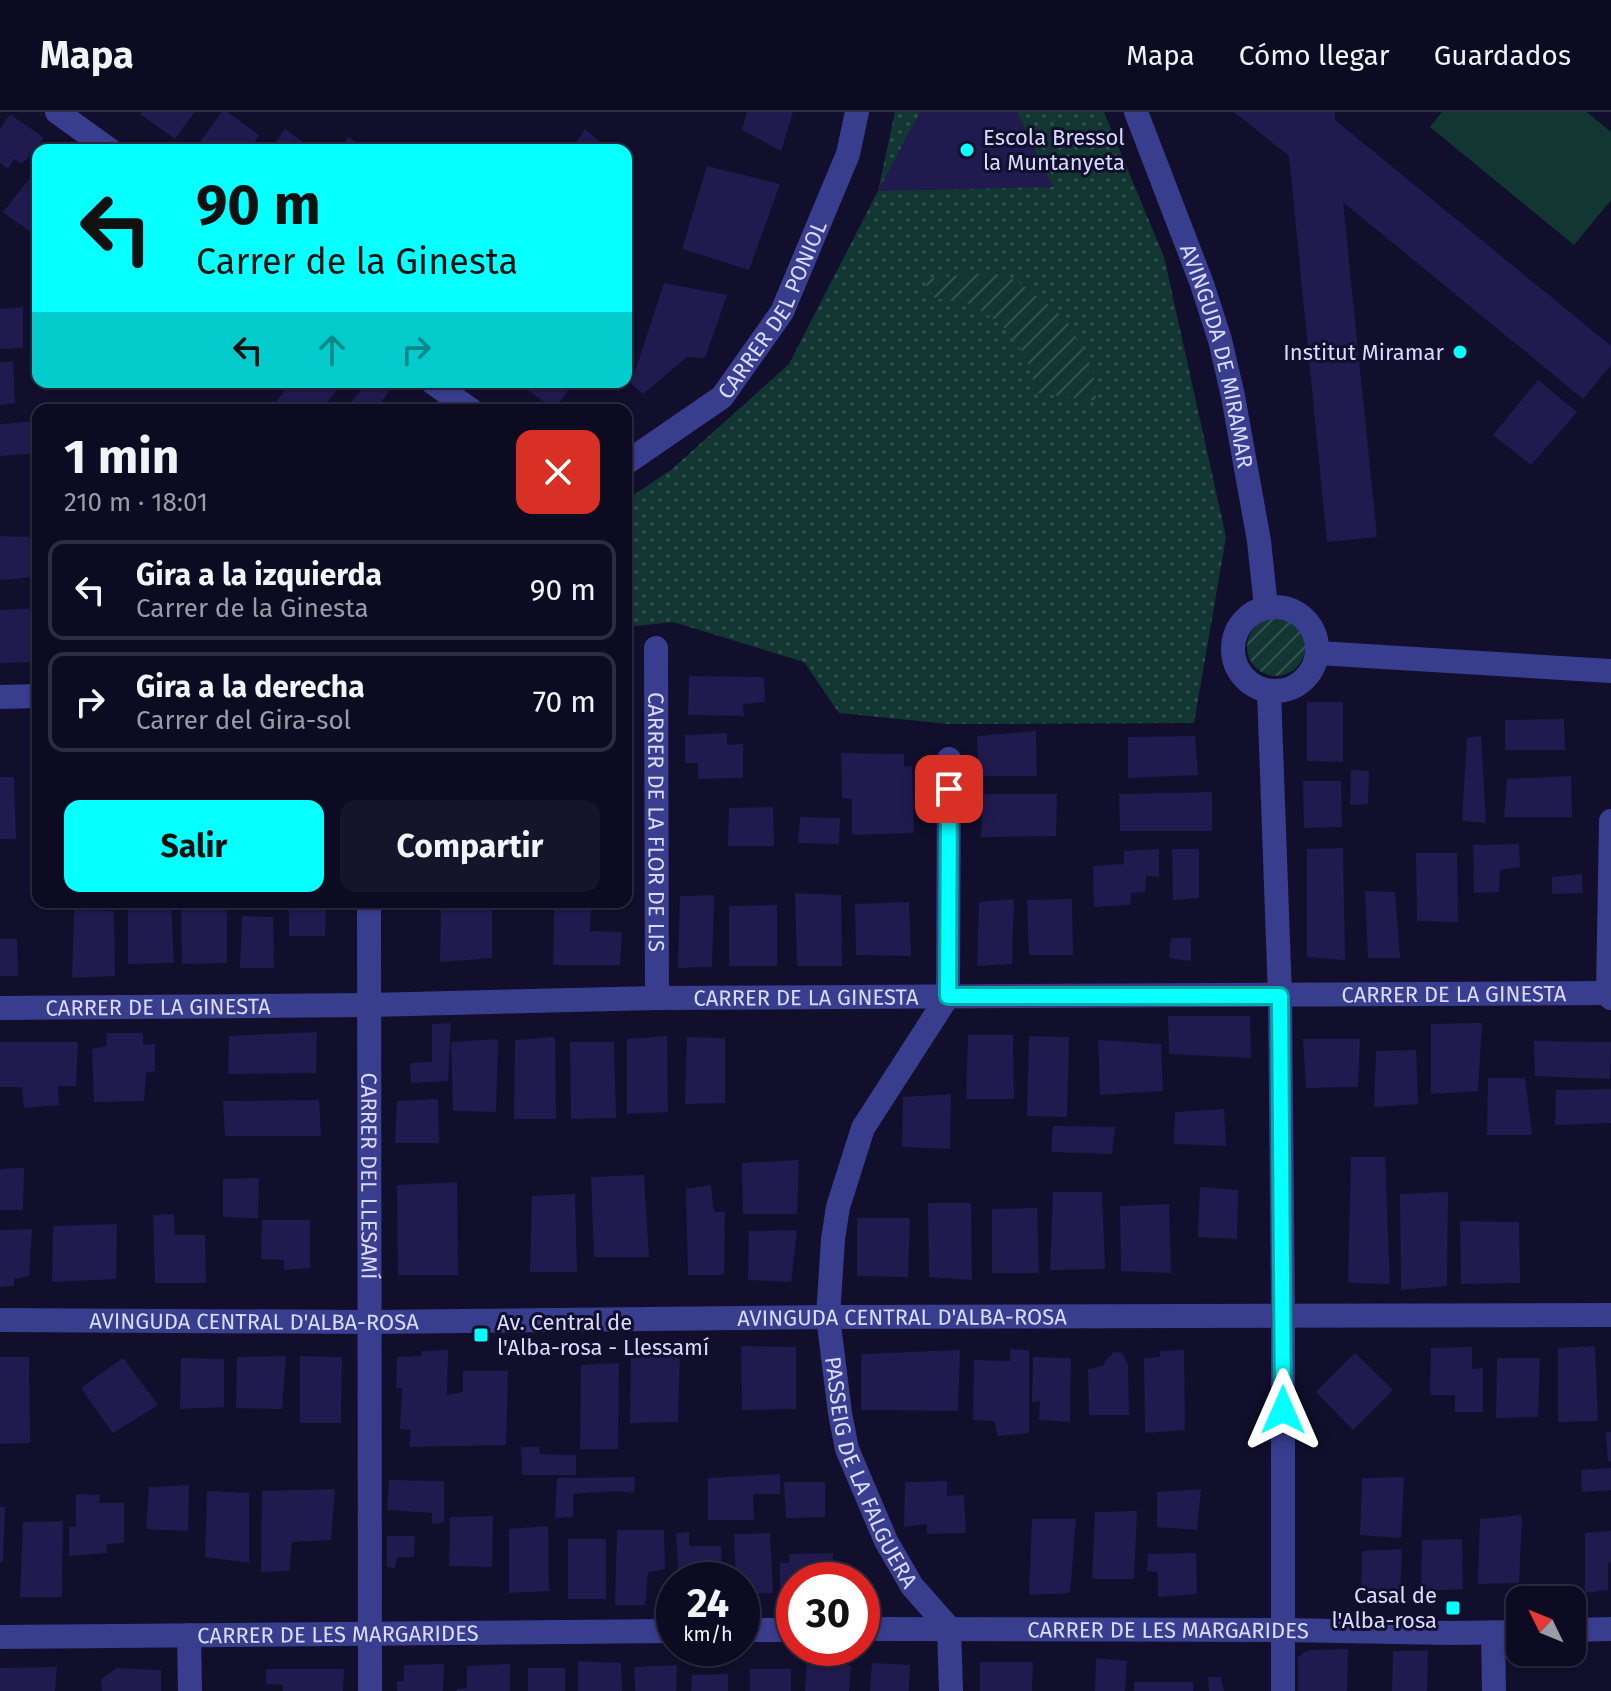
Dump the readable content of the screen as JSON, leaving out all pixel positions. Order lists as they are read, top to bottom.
{
  "streets": {
    "street": [
      "CARRER DEL PONIOL",
      "AVINGUDA DE MIRAMAR",
      "CARRER DE LA FLOR DE LIS",
      "CARRER DE LA GINESTA",
      "CARRER DEL LLESAMÍ",
      "AVINGUDA CENTRAL D'ALBA-ROSA",
      "PASSEIG DE LA FALGUERA",
      "CARRER DE LES MARGARIDES"
    ]
  },
  "crossings": [
    ["CARRER DE LA FLOR DE LIS", "CARRER DE LA GINESTA"],
    ["CARRER DE LA GINESTA", "CARRER DEL LLESAMÍ"],
    ["CARRER DE LA GINESTA", "PASSEIG DE LA FALGUERA"],
    ["CARRER DEL LLESAMÍ", "AVINGUDA CENTRAL D'ALBA-ROSA"],
    ["CARRER DEL LLESAMÍ", "CARRER DE LES MARGARIDES"],
    ["AVINGUDA CENTRAL D'ALBA-ROSA", "PASSEIG DE LA FALGUERA"],
    ["PASSEIG DE LA FALGUERA", "CARRER DE LES MARGARIDES"]
  ],
  "places": {
    "other": ["Escola Bressol la Muntanyeta", "Institut Miramar"],
    "transit": ["Av. Central de l'Alba-rosa - Llessamí", "Casal de l'Alba-rosa"]
  },
  "north": "top left",
  "page": {
    "header": "Mapa",
    "nav": ["Mapa", "Cómo llegar", "Guardados"],
    "turn": ["90 m", "Carrer de la Ginesta"],
    "heading": ["1 min", "210 m · 18:01"],
    "list": [
      {
        "name": "Gira a la izquierda",
        "note": "Carrer de la Ginesta",
        "value": "90 m"
      },
      {
        "name": "Gira a la derecha",
        "note": "Carrer del Gira-sol",
        "value": "70 m"
      }
    ],
    "buttons": ["Salir", "Compartir"],
    "speed": "24 km/h",
    "limit": "30"
  }
}
